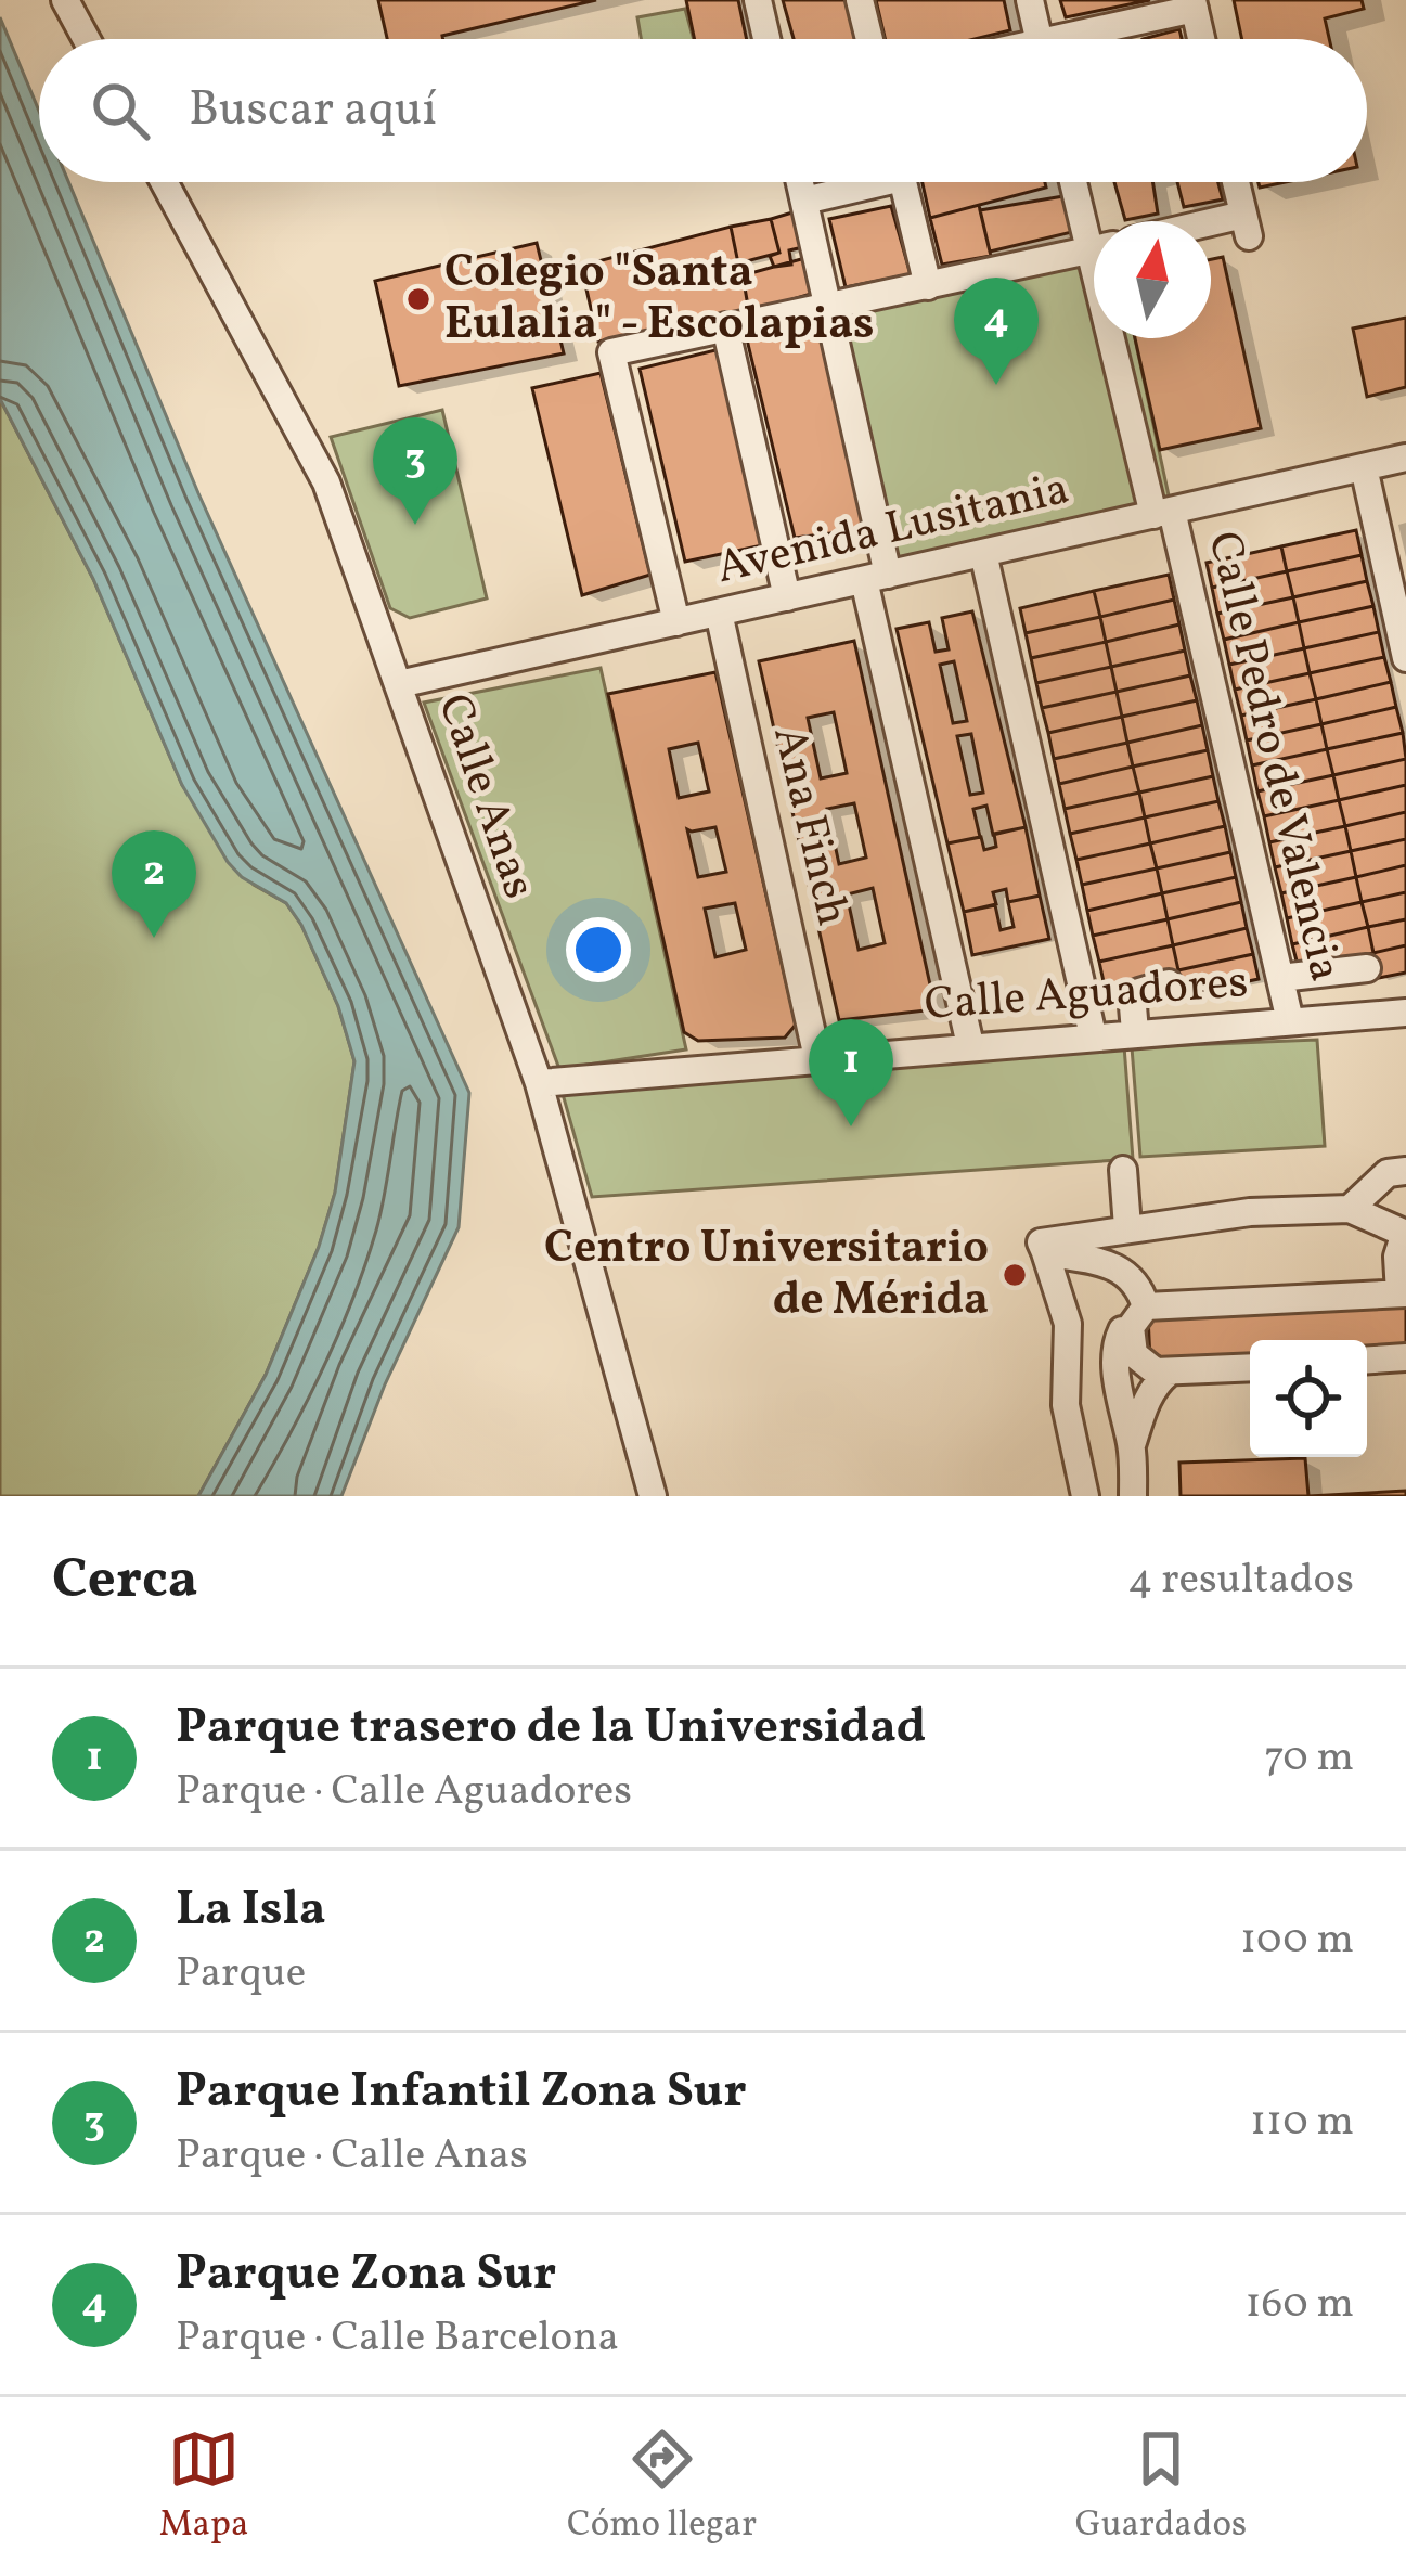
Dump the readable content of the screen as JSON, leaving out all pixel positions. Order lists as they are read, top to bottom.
{
  "streets": {
    "street": [
      "Avenida Lusitania",
      "Calle Pedro de Valencia",
      "Calle Anas",
      "Ana Finch",
      "Calle Aguadores"
    ]
  },
  "crossings": [
    ["Avenida Lusitania", "Calle Pedro de Valencia"],
    ["Avenida Lusitania", "Calle Anas"],
    ["Avenida Lusitania", "Ana Finch"],
    ["Calle Pedro de Valencia", "Calle Aguadores"],
    ["Calle Anas", "Calle Aguadores"],
    ["Ana Finch", "Calle Aguadores"]
  ],
  "places": ["Colegio \"Santa Eulalia\" - Escolapias", "Centro Universitario de Mérida"],
  "north": "top",
  "page": {
    "search": "Buscar aquí",
    "pins": [
      "4",
      "3",
      "2",
      "1"
    ],
    "heading": ["Cerca", "4 resultados"],
    "list": [
      {
        "mark": "1",
        "name": "Parque trasero de la Universidad",
        "note": "Parque · Calle Aguadores",
        "value": "70 m"
      },
      {
        "mark": "2",
        "name": "La Isla",
        "note": "Parque",
        "value": "100 m"
      },
      {
        "mark": "3",
        "name": "Parque Infantil Zona Sur",
        "note": "Parque · Calle Anas",
        "value": "110 m"
      },
      {
        "mark": "4",
        "name": "Parque Zona Sur",
        "note": "Parque · Calle Barcelona",
        "value": "160 m"
      }
    ],
    "nav": ["Mapa", "Cómo llegar", "Guardados"]
  }
}
